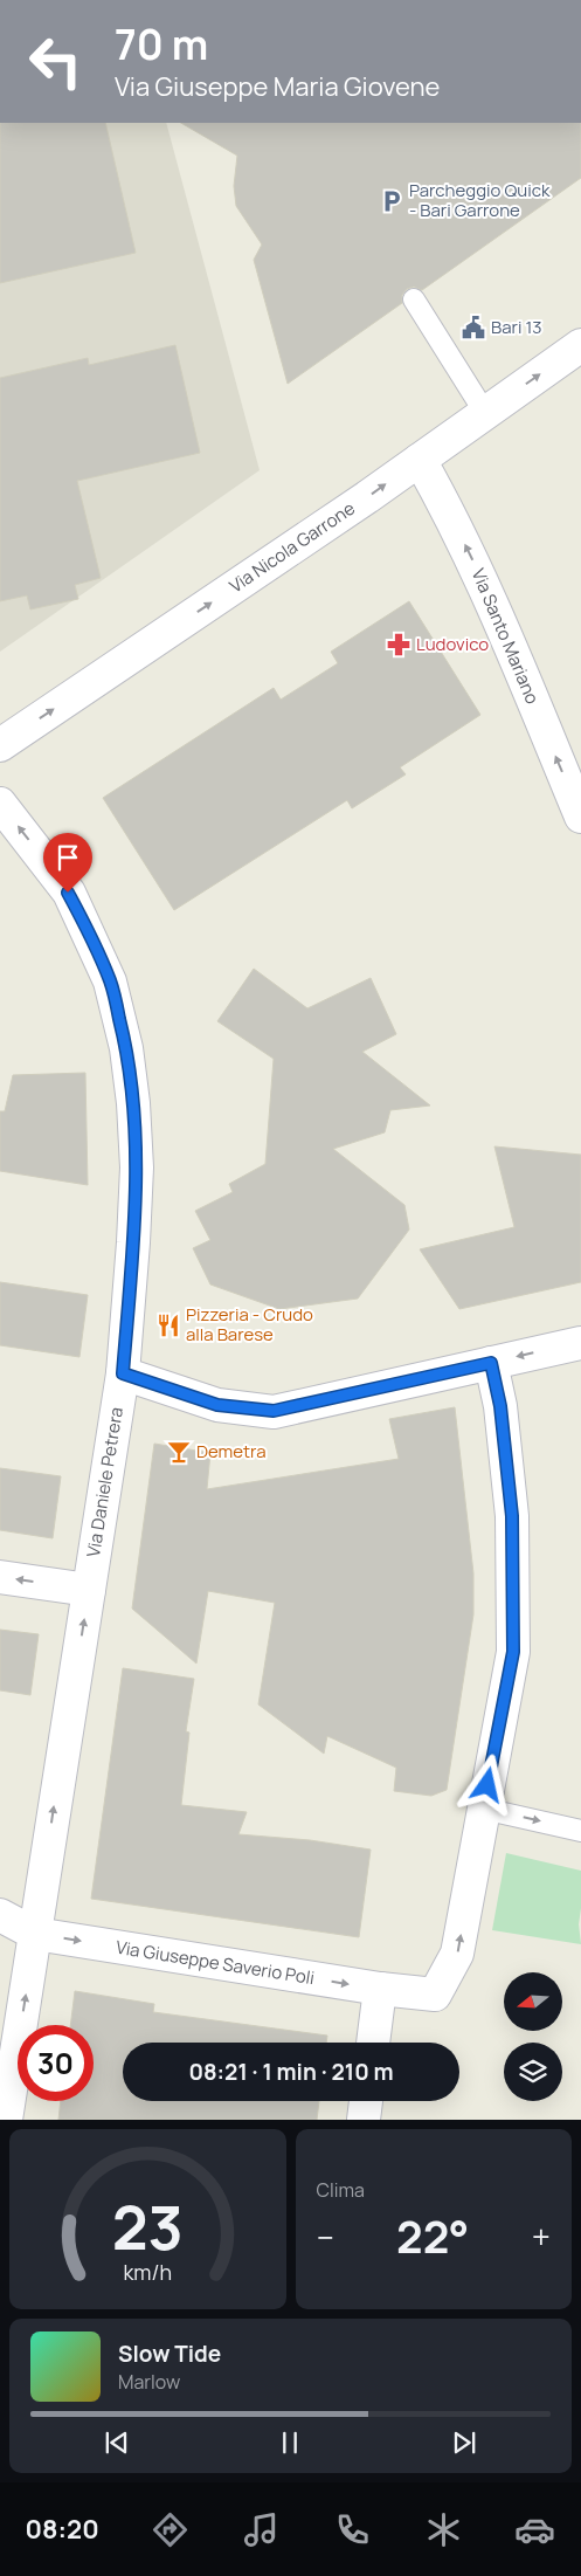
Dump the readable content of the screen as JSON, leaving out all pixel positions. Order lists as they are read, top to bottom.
{
  "streets": {
    "street": [
      "Via Nicola Garrone",
      "Via Santo Mariano",
      "Via Daniele Petrera",
      "Via Giuseppe Saverio Poli"
    ]
  },
  "crossings": [
    ["Via Nicola Garrone", "Via Santo Mariano"],
    ["Via Daniele Petrera", "Via Giuseppe Saverio Poli"]
  ],
  "one_way": ["Via Nicola Garrone", "Via Santo Mariano", "Via Daniele Petrera"],
  "places": {
    "parking": ["Parcheggio Quick - Bari Garrone"],
    "public building": ["Bari 13"],
    "pharmacy": ["Ludovico"],
    "restaurant": ["Pizzeria - Crudo alla Barese"],
    "bar": ["Demetra"]
  },
  "north": "left",
  "page": {
    "turn": ["70 m", "Via Giuseppe Maria Giovene"],
    "limit": "30",
    "trip": "08:21 · 1 min · 210 m",
    "tile": "Clima",
    "heat": ["−", "22°", "+"],
    "song": ["Slow Tide", "Marlow"],
    "tabs": "08:20",
    "gauge": ["23", "km/h"]
  }
}
